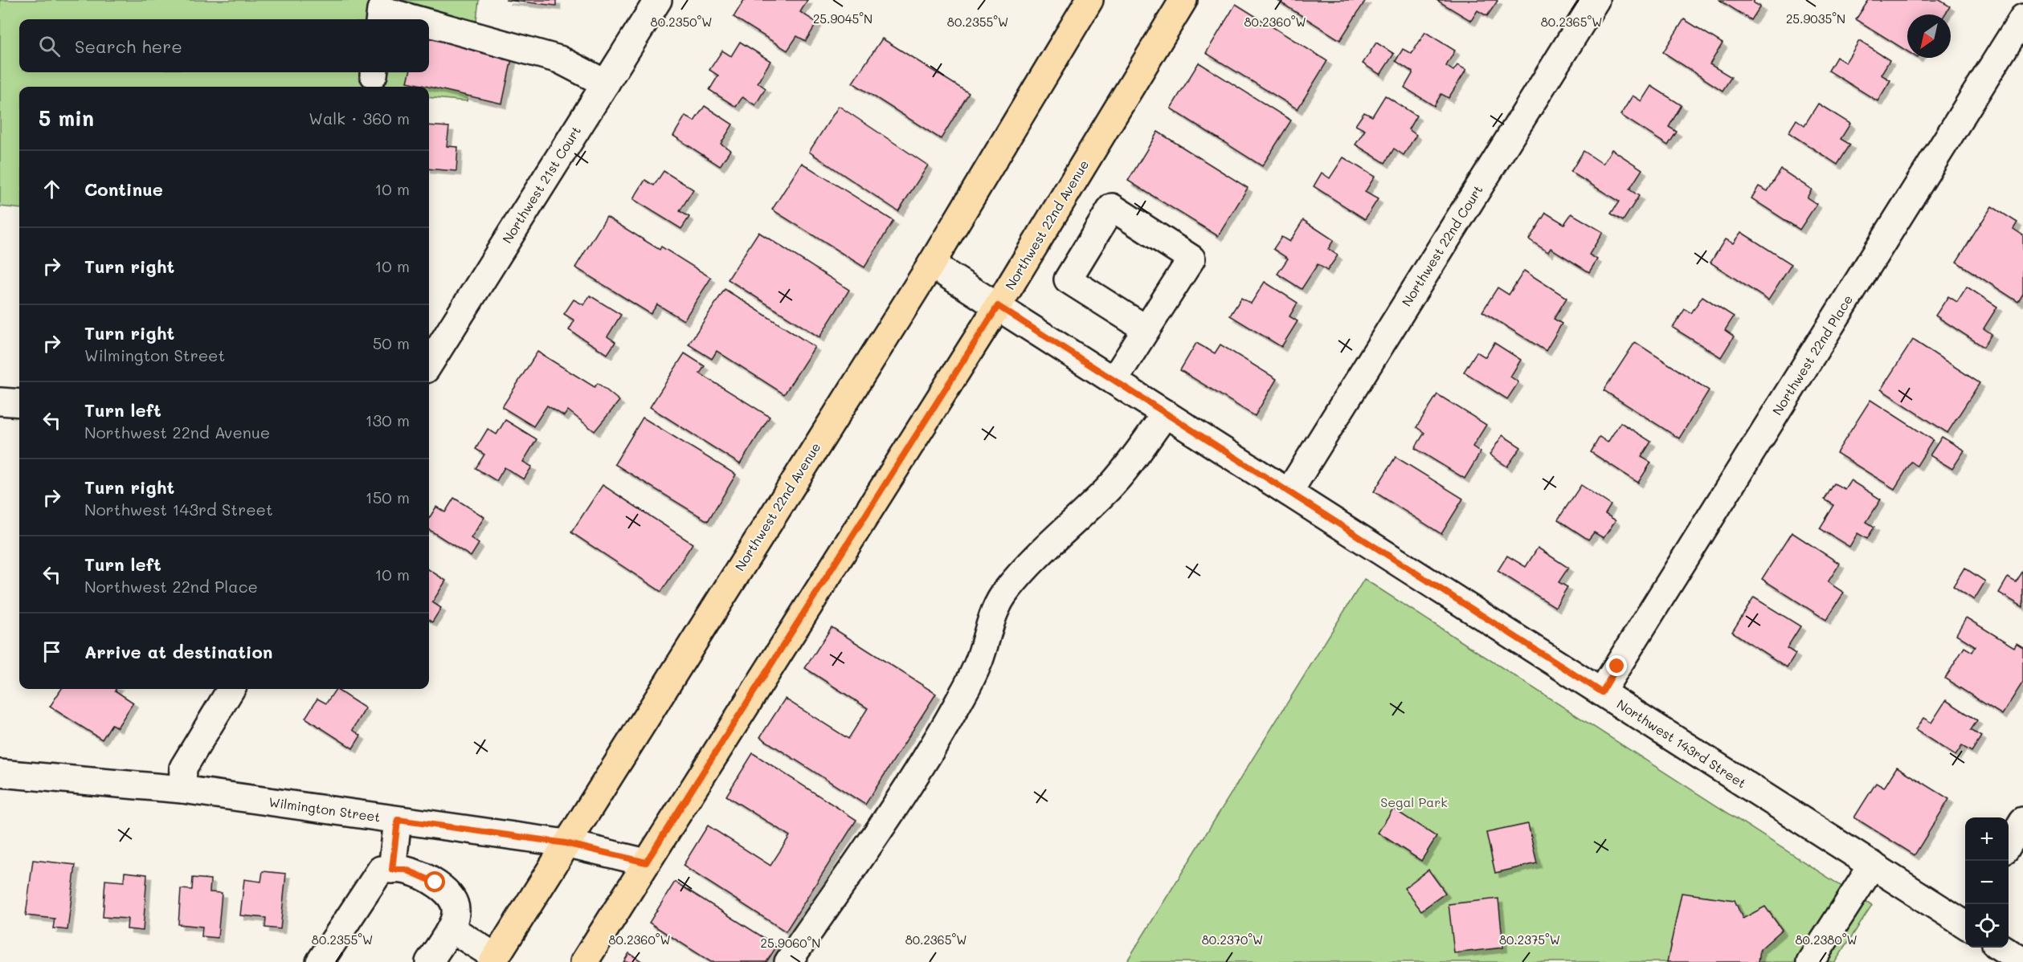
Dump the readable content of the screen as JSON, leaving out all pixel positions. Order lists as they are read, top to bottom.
{
  "streets": {
    "main road": ["Northwest 22nd Avenue"],
    "street": [
      "Northwest 21st Court",
      "Northwest 22nd Court",
      "Northwest 22nd Place",
      "Northwest 143rd Street",
      "Wilmington Street"
    ]
  },
  "crossings": [
    ["Northwest 22nd Avenue", "Northwest 143rd Street"],
    ["Northwest 22nd Avenue", "Wilmington Street"],
    ["Northwest 22nd Court", "Northwest 143rd Street"],
    ["Northwest 22nd Place", "Northwest 143rd Street"]
  ],
  "parks": ["Segal Park"],
  "north": "bottom left",
  "page": {
    "search": "Search here",
    "heading": ["5 min", "Walk · 360 m"],
    "list": [
      ["Continue", "10 m"],
      ["Turn right", "10 m"],
      ["Turn right", "Wilmington Street", "50 m"],
      ["Turn left", "Northwest 22nd Avenue", "130 m"],
      ["Turn right", "Northwest 143rd Street", "150 m"],
      ["Turn left", "Northwest 22nd Place", "10 m"],
      "Arrive at destination"
    ],
    "map_buttons": ["+", "−"]
  },
  "coordinates": [
    "25.9045°N",
    "25.9035°N",
    "80.2350°W",
    "80.2355°W",
    "80.2360°W",
    "80.2365°W",
    "80.2370°W",
    "80.2375°W",
    "80.2380°W",
    "25.9060°N"
  ]
}
